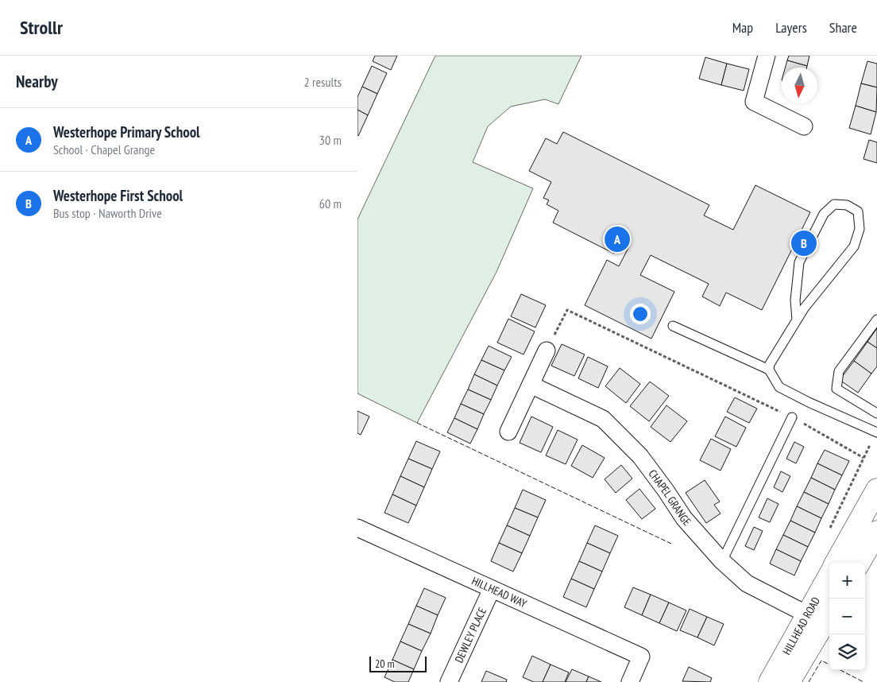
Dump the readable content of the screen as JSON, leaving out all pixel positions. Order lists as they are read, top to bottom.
{
  "streets": {
    "street": [
      "CHAPEL GRANGE",
      "HILLHEAD WAY",
      "HILLHEAD ROAD",
      "DEWLEY PLACE"
    ]
  },
  "crossings": [
    ["CHAPEL GRANGE", "HILLHEAD ROAD"],
    ["HILLHEAD WAY", "DEWLEY PLACE"]
  ],
  "scale_bar": "20 m",
  "north": "bottom",
  "page": {
    "header": "Strollr",
    "nav": ["Map", "Layers", "Share"],
    "heading": ["Nearby", "2 results"],
    "list": [
      {
        "mark": "A",
        "name": "Westerhope Primary School",
        "note": "School · Chapel Grange",
        "value": "30 m"
      },
      {
        "mark": "B",
        "name": "Westerhope First School",
        "note": "Bus stop · Naworth Drive",
        "value": "60 m"
      }
    ],
    "pins": ["A", "B"],
    "map_buttons": ["+", "−"],
    "scale": "20 m"
  }
}
